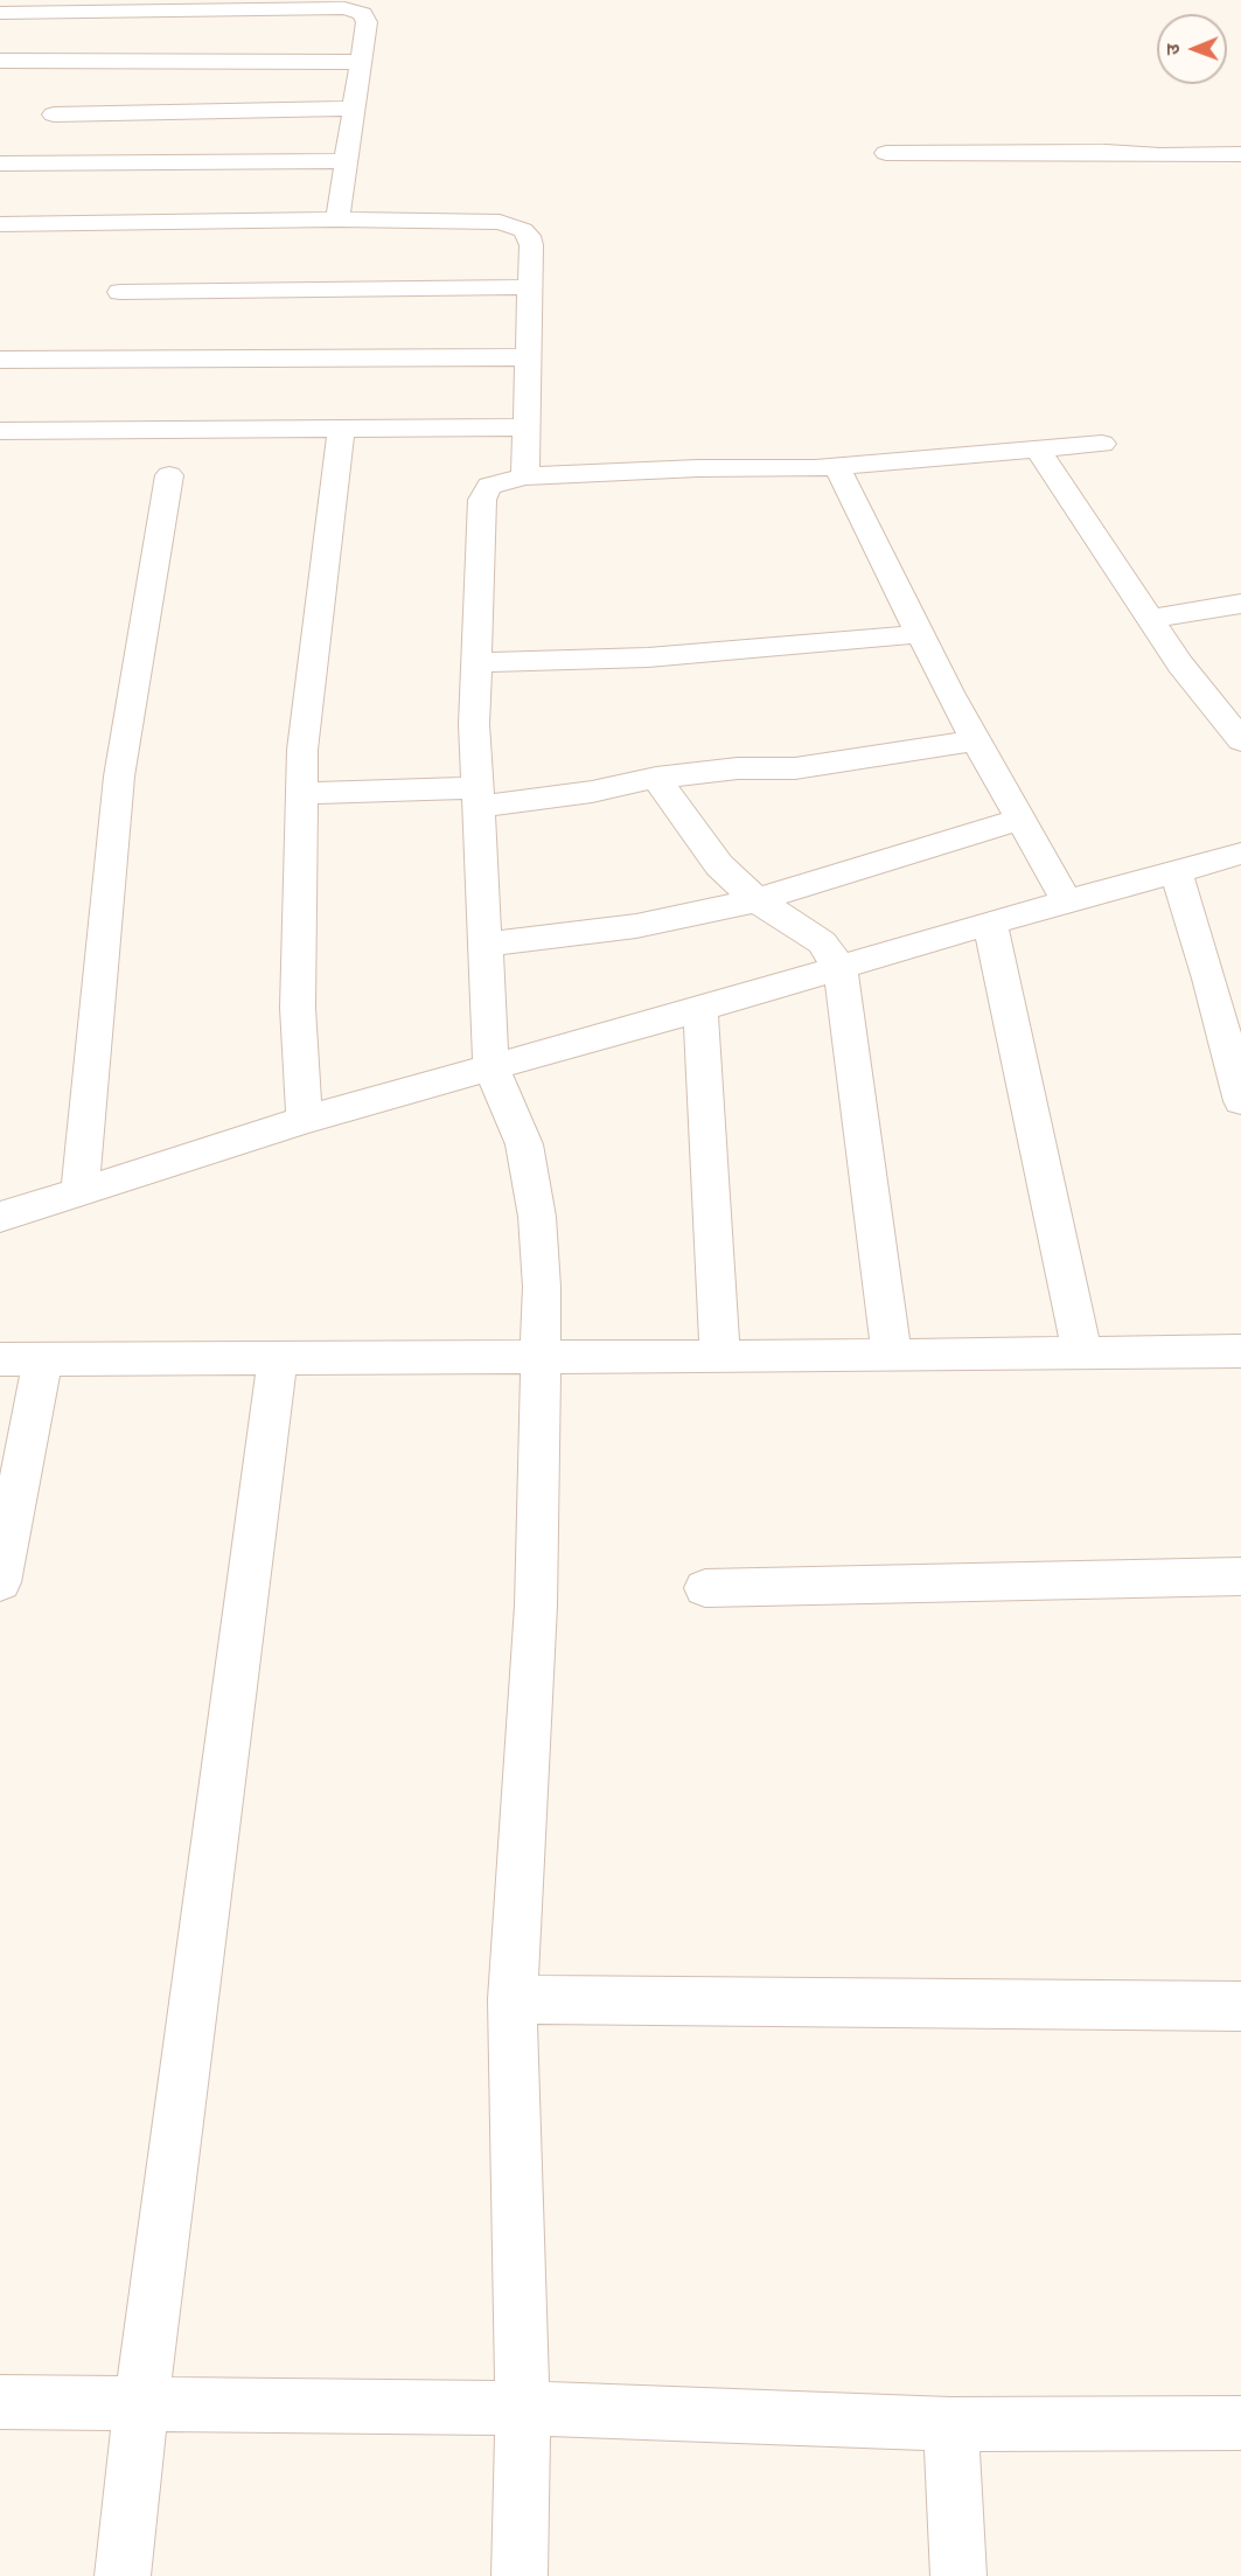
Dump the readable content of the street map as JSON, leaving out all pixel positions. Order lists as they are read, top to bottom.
{
  "north": "left"
}
